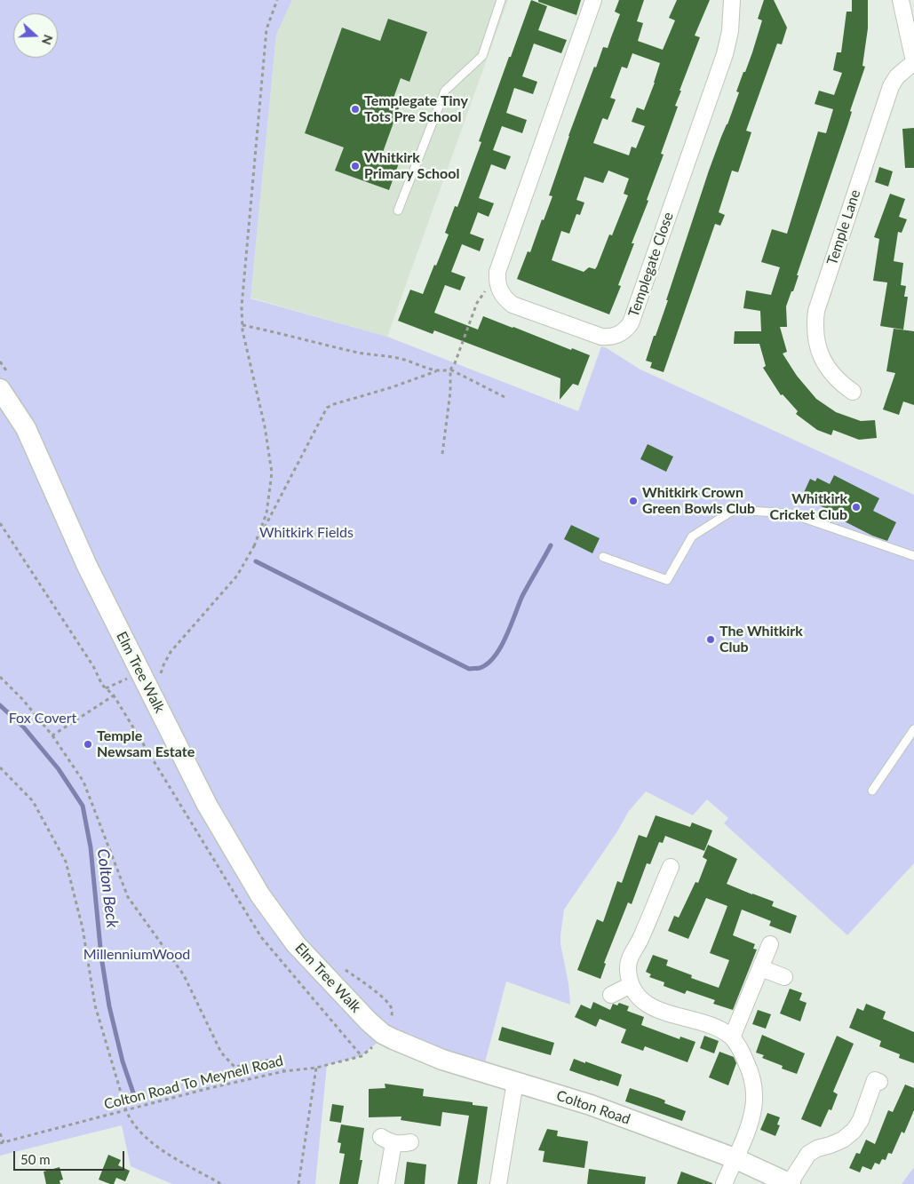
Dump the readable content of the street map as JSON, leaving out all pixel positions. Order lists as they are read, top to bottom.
{
  "streets": {
    "street": [
      "Temple Lane",
      "Templegate Close",
      "Elm Tree Walk",
      "Colton Road"
    ],
    "path": ["Colton Road To Meynell Road"]
  },
  "crossings": [
    ["Elm Tree Walk", "Colton Road To Meynell Road"],
    ["Elm Tree Walk", "Colton Road"],
    ["Colton Road To Meynell Road", "Colton Road"]
  ],
  "water": ["Colton Beck"],
  "parks": ["Whitkirk Fields", "Fox Covert", "MillenniumWood"],
  "places": [
    "Templegate Tiny Tots Pre School",
    "Whitkirk Primary School",
    "Whitkirk Crown Green Bowls Club",
    "Whitkirk Cricket Club",
    "The Whitkirk Club",
    "Temple Newsam Estate"
  ],
  "scale_bar": "50 m",
  "north": "right"
}
